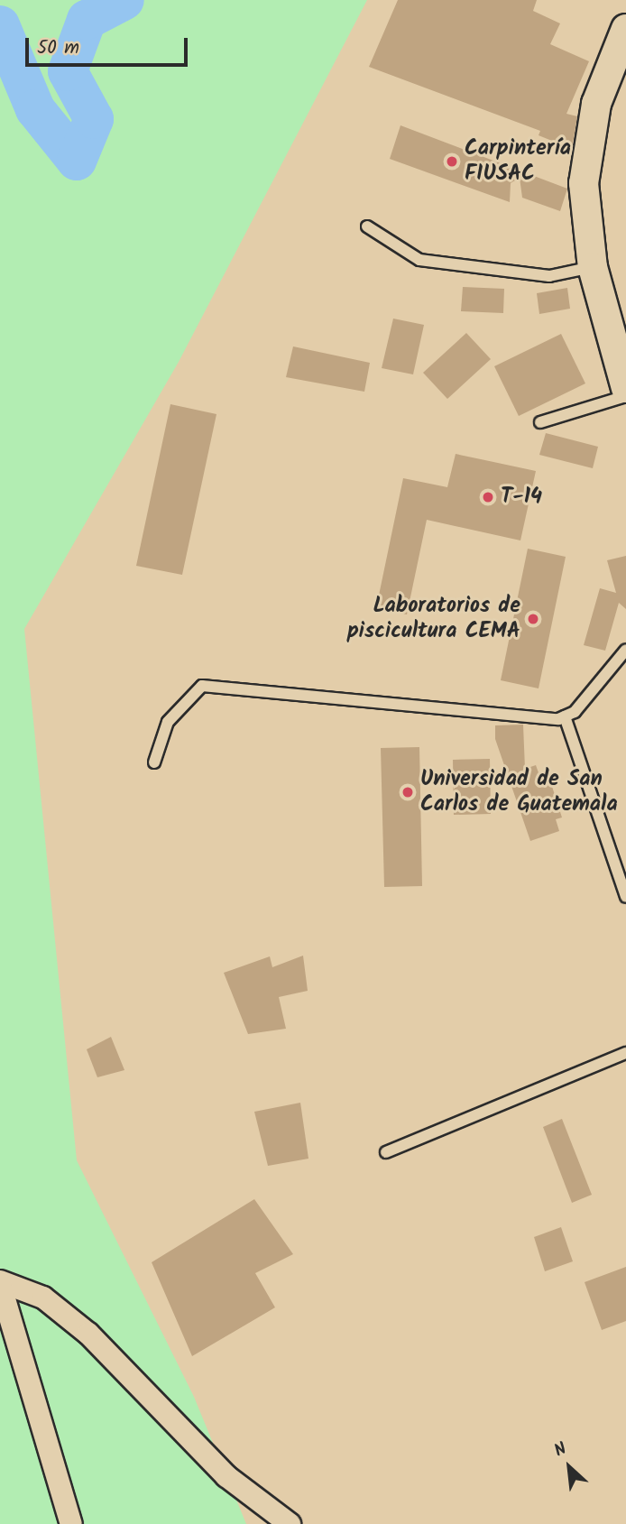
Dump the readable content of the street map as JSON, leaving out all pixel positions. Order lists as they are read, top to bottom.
{
  "places": [
    "Carpintería FIUSAC",
    "T-14",
    "Laboratorios de piscicultura CEMA",
    "Universidad de San Carlos de Guatemala"
  ],
  "scale_bar": "50 m",
  "north": "top left"
}
